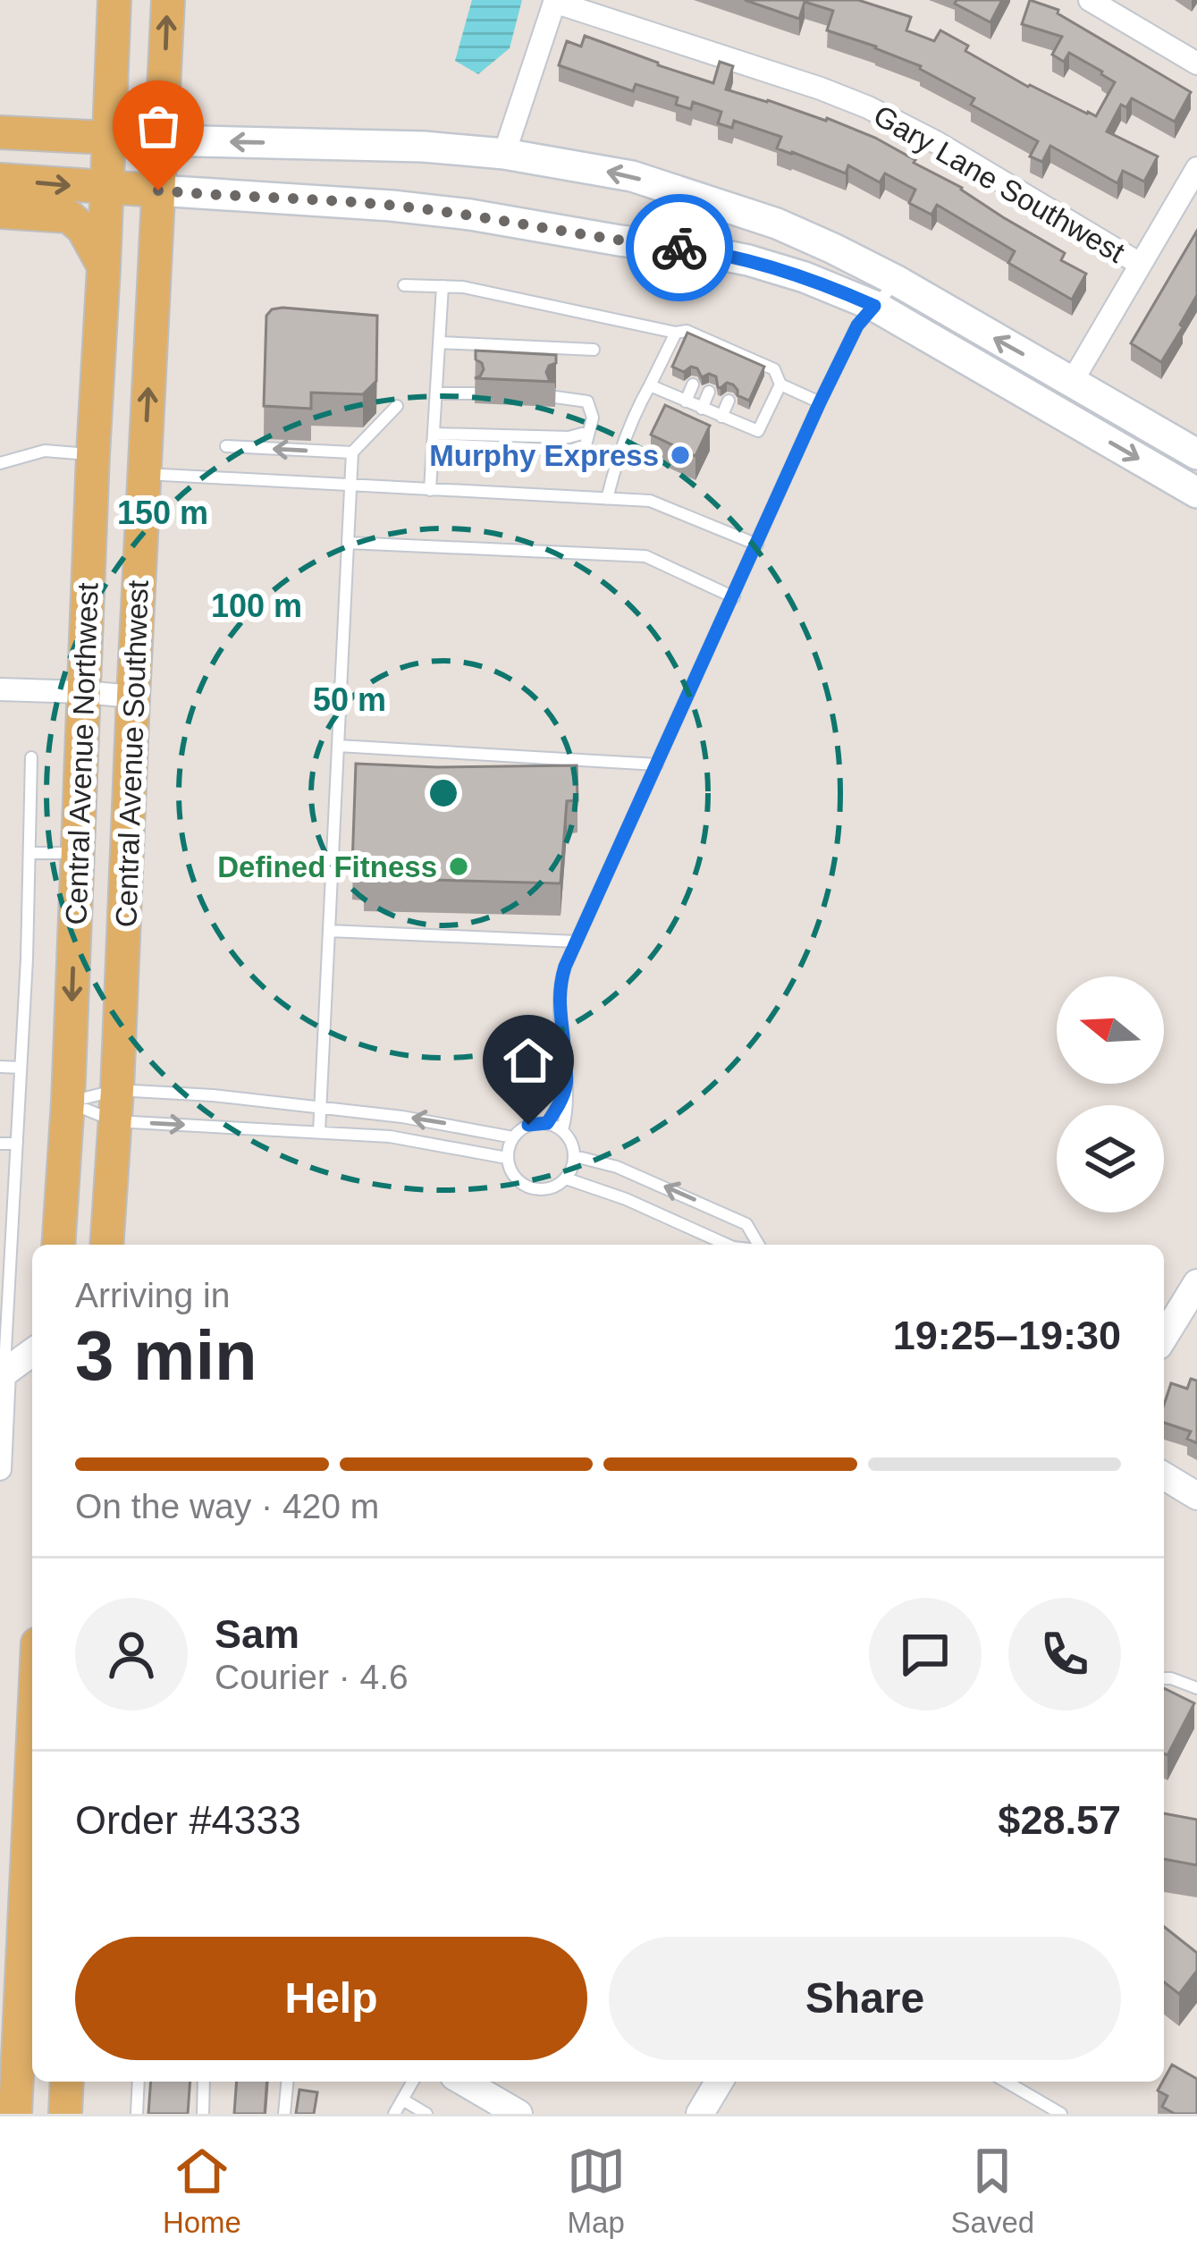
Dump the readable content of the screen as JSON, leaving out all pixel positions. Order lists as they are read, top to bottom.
{
  "streets": {
    "main road": ["Central Avenue Northwest", "Central Avenue Southwest"],
    "street": ["Gary Lane Southwest"]
  },
  "places": ["Murphy Express", "Defined Fitness"],
  "north": "left",
  "page": {
    "heading": ["3 min", "Arriving in", "19:25–19:30"],
    "panel": [
      "Sam",
      "Courier · 4.6",
      "Order #4333",
      "$28.57"
    ],
    "bar": "On the way · 420 m",
    "buttons": ["Help", "Share"],
    "tabs": ["Home", "Map", "Saved"]
  },
  "rings": ["150 m", "100 m", "50 m"]
}
